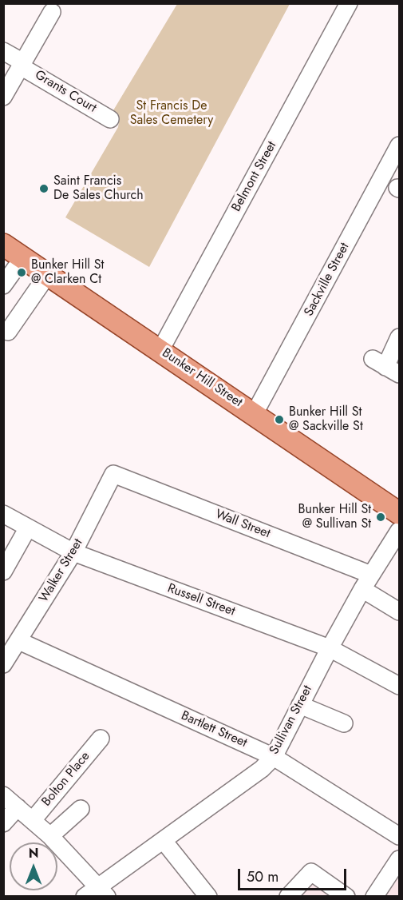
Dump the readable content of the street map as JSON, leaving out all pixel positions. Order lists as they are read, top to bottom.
{
  "streets": {
    "main road": ["Bunker Hill Street"],
    "street": [
      "Grants Court",
      "Belmont Street",
      "Sackville Street",
      "Wall Street",
      "Walker Street",
      "Russell Street",
      "Sullivan Street",
      "Bartlett Street",
      "Bolton Place"
    ]
  },
  "crossings": [
    ["Belmont Street", "Bunker Hill Street"],
    ["Sackville Street", "Bunker Hill Street"],
    ["Wall Street", "Walker Street"],
    ["Wall Street", "Sullivan Street"],
    ["Walker Street", "Russell Street"],
    ["Walker Street", "Bartlett Street"],
    ["Russell Street", "Sullivan Street"],
    ["Sullivan Street", "Bartlett Street"]
  ],
  "parks": ["St Francis De Sales Cemetery"],
  "places": [
    "Saint Francis De Sales Church",
    "Bunker Hill St @ Clarken Ct",
    "Bunker Hill St @ Sackville St",
    "Bunker Hill St @ Sullivan St"
  ],
  "scale_bar": "50 m",
  "north": "top"
}
